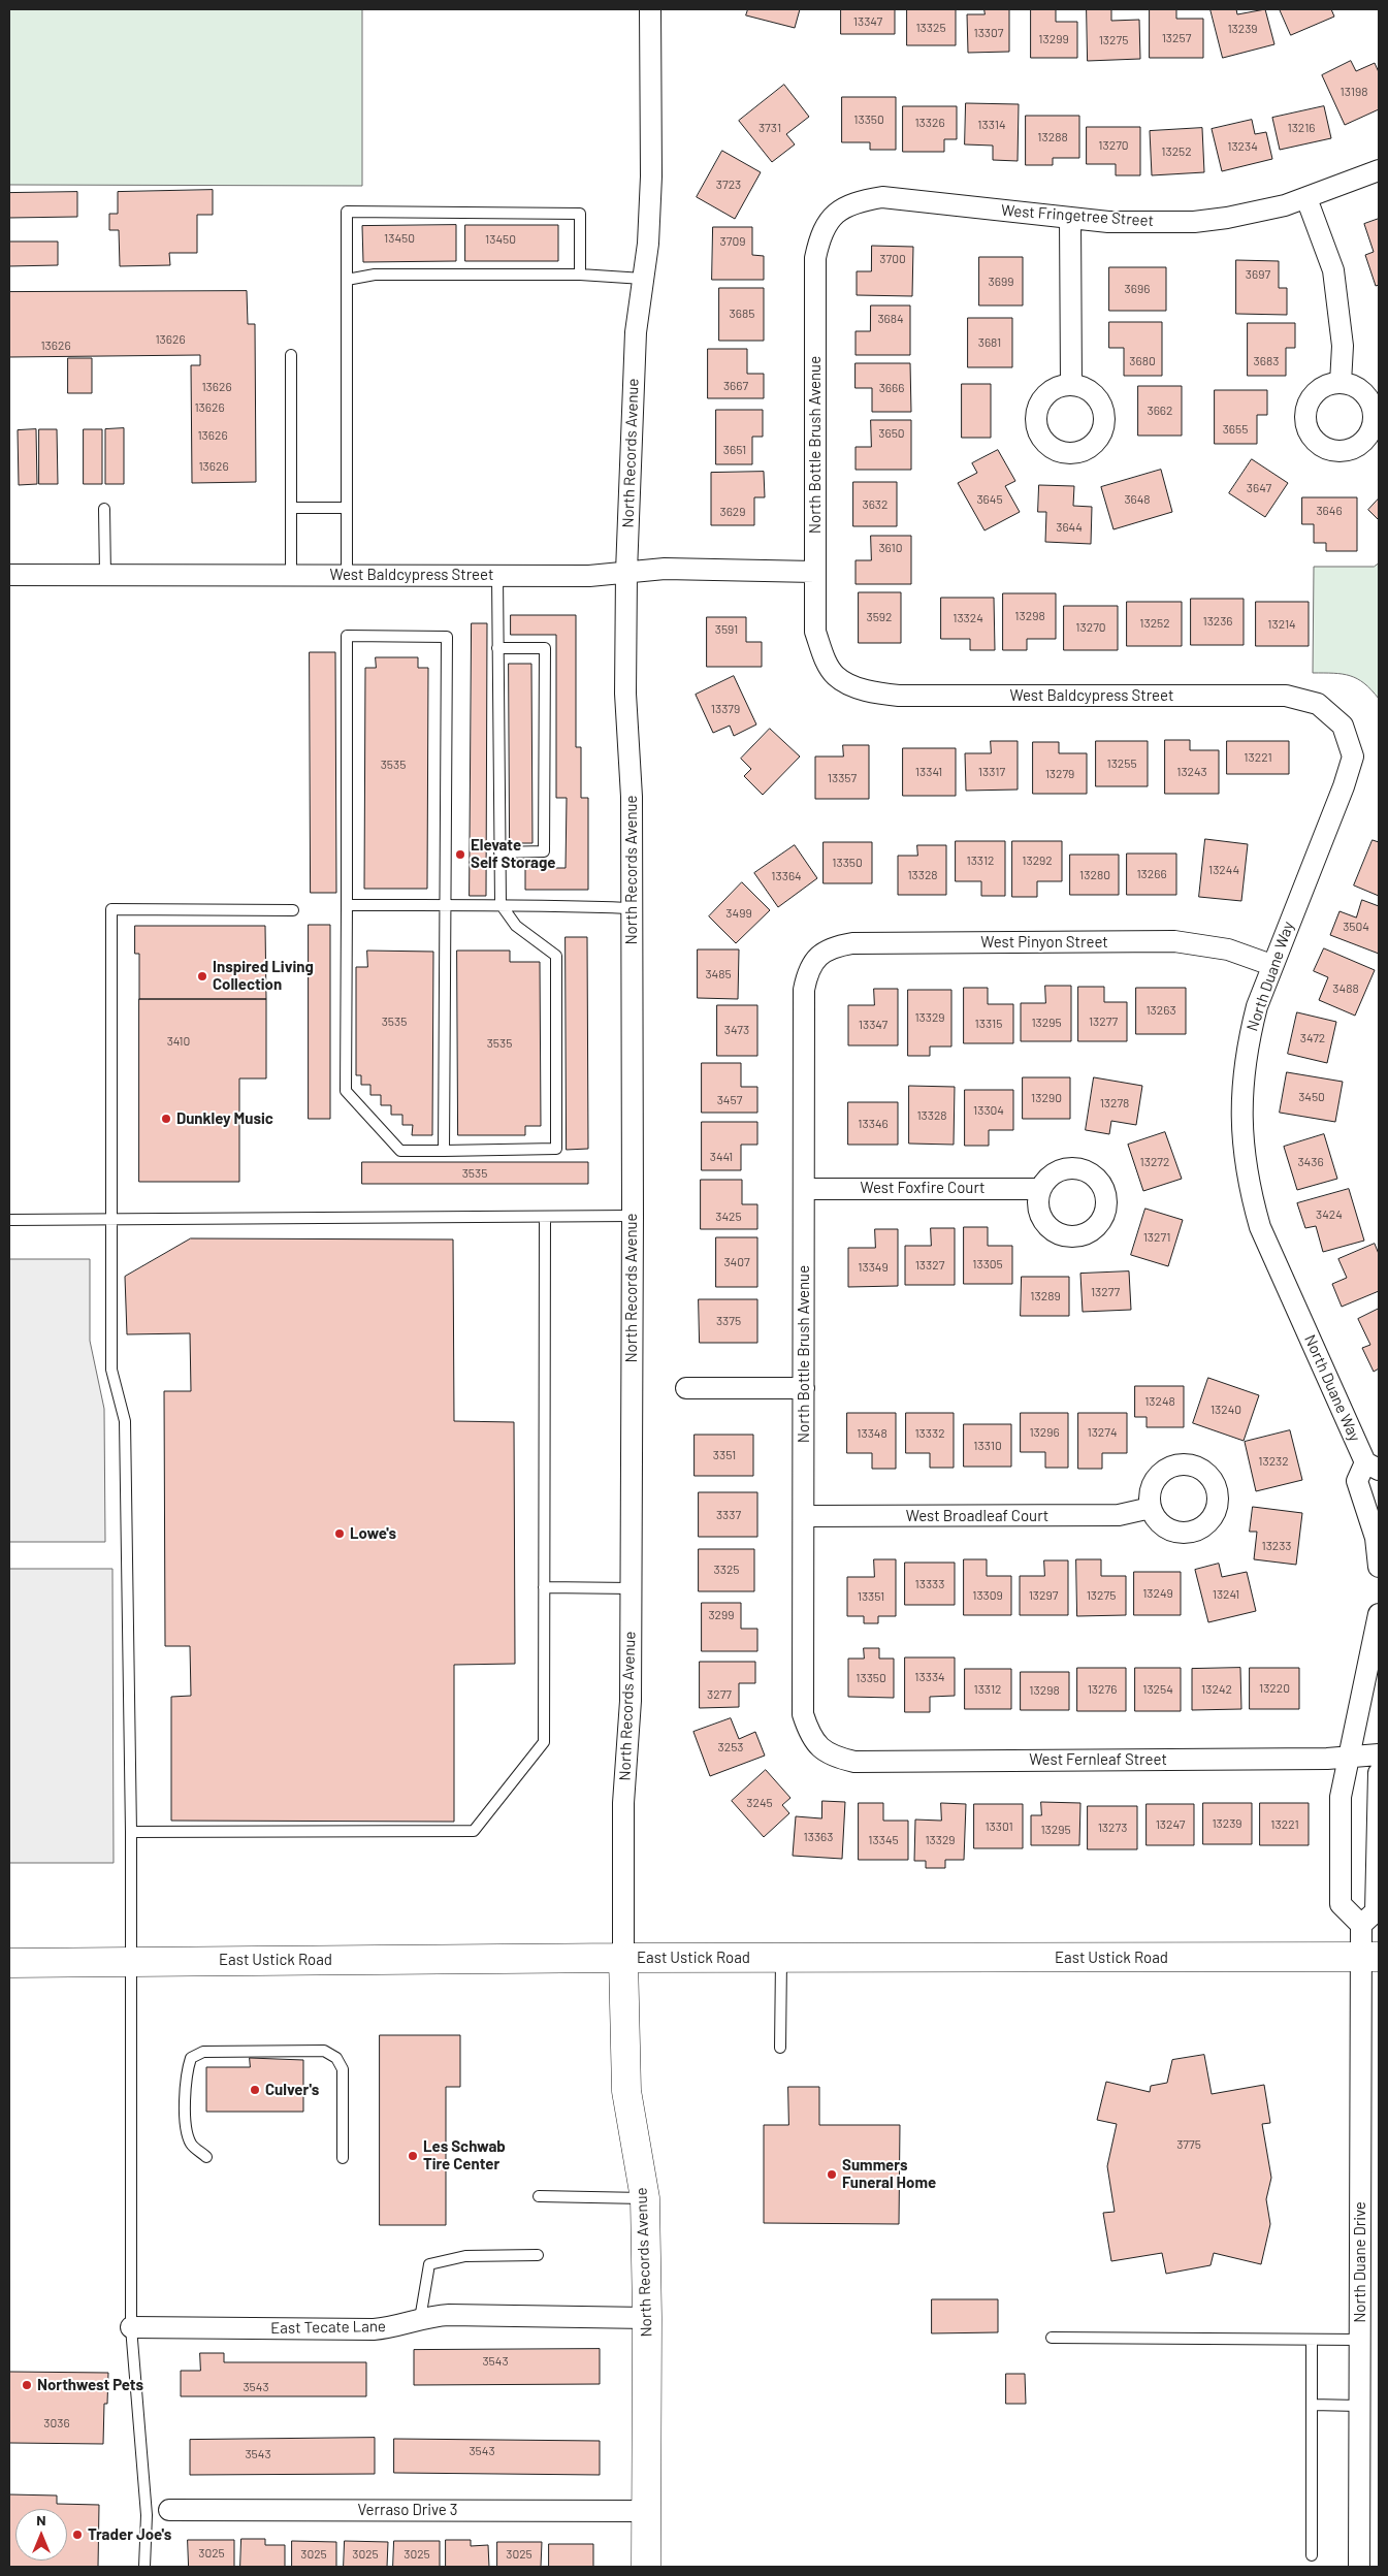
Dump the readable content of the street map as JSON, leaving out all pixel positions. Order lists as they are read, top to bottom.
{
  "streets": {
    "main road": ["North Records Avenue", "East Ustick Road"],
    "street": [
      "West Fringetree Street",
      "North Bottle Brush Avenue",
      "West Baldcypress Street",
      "West Pinyon Street",
      "North Duane Way",
      "West Foxfire Court",
      "West Broadleaf Court",
      "West Fernleaf Street",
      "North Duane Drive",
      "East Tecate Lane",
      "Verraso Drive 3"
    ]
  },
  "crossings": [
    ["West Fringetree Street", "North Bottle Brush Avenue"],
    ["North Bottle Brush Avenue", "West Baldcypress Street"],
    ["North Bottle Brush Avenue", "West Pinyon Street"],
    ["North Bottle Brush Avenue", "West Foxfire Court"],
    ["North Bottle Brush Avenue", "West Broadleaf Court"],
    ["North Bottle Brush Avenue", "West Fernleaf Street"],
    ["North Records Avenue", "West Baldcypress Street"],
    ["North Records Avenue", "East Ustick Road"],
    ["North Records Avenue", "East Tecate Lane"],
    ["North Records Avenue", "Verraso Drive 3"],
    ["West Baldcypress Street", "North Duane Way"],
    ["West Pinyon Street", "North Duane Way"],
    ["East Ustick Road", "North Duane Drive"]
  ],
  "places": [
    "Elevate Self Storage",
    "Inspired Living Collection",
    "Dunkley Music",
    "Lowe's",
    "Culver's",
    "Les Schwab Tire Center",
    "Summers Funeral Home",
    "Northwest Pets",
    "Trader Joe's"
  ],
  "house_numbers": [
    "13347",
    "13325",
    "13239",
    "13307",
    "13257",
    "13299",
    "13275",
    "13198",
    "13350",
    "13326",
    "13314",
    "3731",
    "13216",
    "13288",
    "13270",
    "13234",
    "13252",
    "3723",
    "13450",
    "13450",
    "3709",
    "3700",
    "3697",
    "3699",
    "3696",
    "3685",
    "3684",
    "13626",
    "3681",
    "13626",
    "3680",
    "3683",
    "3667",
    "13626",
    "3666",
    "13626",
    "3662",
    "3655",
    "3650",
    "13626",
    "3651",
    "13626",
    "3647",
    "3645",
    "3648",
    "3632",
    "3646",
    "3629",
    "3644",
    "3610",
    "13298",
    "3592",
    "13324",
    "13236",
    "13252",
    "13214",
    "13270",
    "3591",
    "13379",
    "13221",
    "13255",
    "3535",
    "13341",
    "13317",
    "13243",
    "13279",
    "13357",
    "13312",
    "13292",
    "13350",
    "13244",
    "13266",
    "13328",
    "13280",
    "13364",
    "3499",
    "3504",
    "3485",
    "3488",
    "13263",
    "13329",
    "3535",
    "13277",
    "13295",
    "13315",
    "13347",
    "3473",
    "3472",
    "3410",
    "3535",
    "3450",
    "13290",
    "3457",
    "13278",
    "13304",
    "13328",
    "13346",
    "3441",
    "13272",
    "3436",
    "3535",
    "3424",
    "3425",
    "13271",
    "3407",
    "13305",
    "13327",
    "13349",
    "13277",
    "13289",
    "3375",
    "13248",
    "13240",
    "13296",
    "13274",
    "13348",
    "13332",
    "13310",
    "3351",
    "13232",
    "3337",
    "13233",
    "3325",
    "13333",
    "13249",
    "13241",
    "13309",
    "13297",
    "13275",
    "13351",
    "3299",
    "13334",
    "13350",
    "13220",
    "13312",
    "13276",
    "13254",
    "13242",
    "13298",
    "3277",
    "3253",
    "3245",
    "13239",
    "13247",
    "13221",
    "13301",
    "13273",
    "13295",
    "13363",
    "13345",
    "13329",
    "3775",
    "3543",
    "3543",
    "3036",
    "3543",
    "3543",
    "3025",
    "3025",
    "3025",
    "3025",
    "3025"
  ],
  "north": "top"
}
